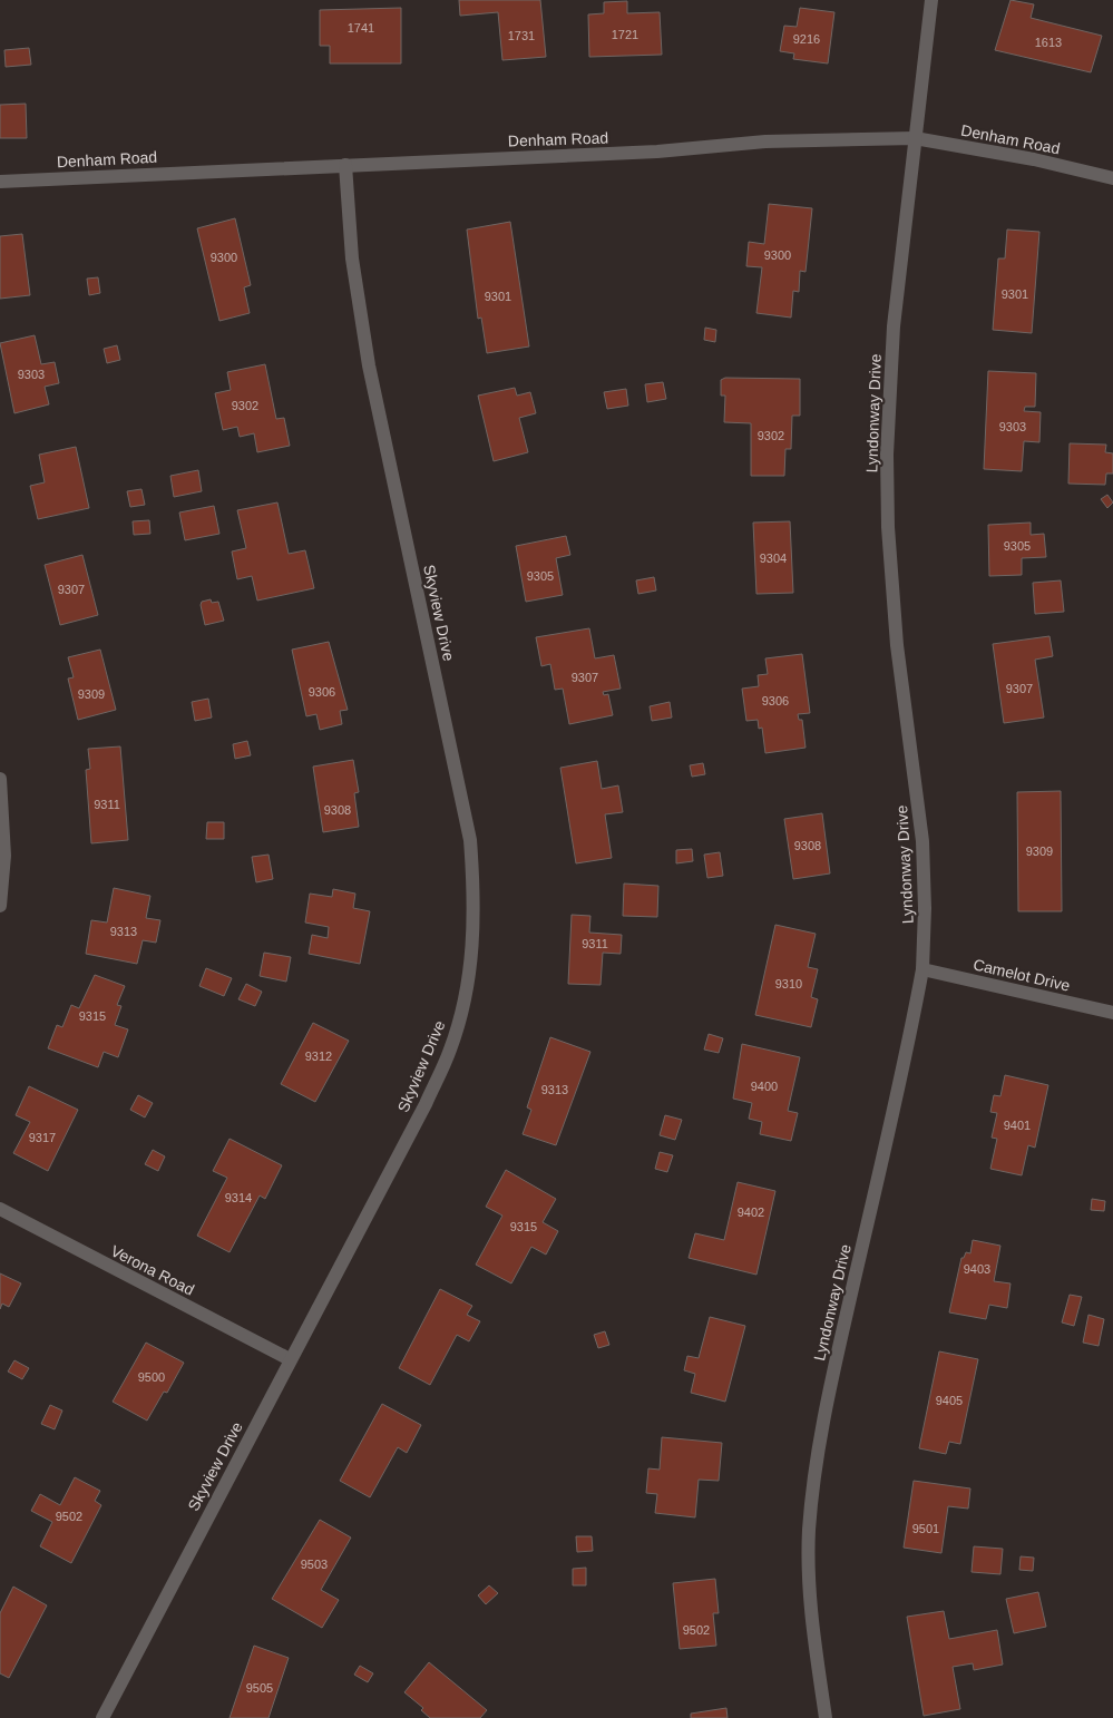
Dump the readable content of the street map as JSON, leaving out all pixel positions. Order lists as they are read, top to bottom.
{
  "streets": {
    "street": [
      "Denham Road",
      "Lyndonway Drive",
      "Skyview Drive",
      "Camelot Drive",
      "Verona Road"
    ]
  },
  "crossings": [
    ["Denham Road", "Lyndonway Drive"],
    ["Denham Road", "Skyview Drive"],
    ["Lyndonway Drive", "Camelot Drive"],
    ["Skyview Drive", "Verona Road"]
  ],
  "house_numbers": [
    "1741",
    "1721",
    "1731",
    "9216",
    "1613",
    "9300",
    "9300",
    "9301",
    "9301",
    "9303",
    "9302",
    "9303",
    "9302",
    "9305",
    "9304",
    "9305",
    "9307",
    "9307",
    "9307",
    "9306",
    "9309",
    "9306",
    "9311",
    "9308",
    "9308",
    "9309",
    "9313",
    "9311",
    "9310",
    "9315",
    "9312",
    "9400",
    "9313",
    "9401",
    "9317",
    "9314",
    "9402",
    "9315",
    "9403",
    "9500",
    "9405",
    "9502",
    "9501",
    "9503",
    "9502",
    "9505"
  ]
}
